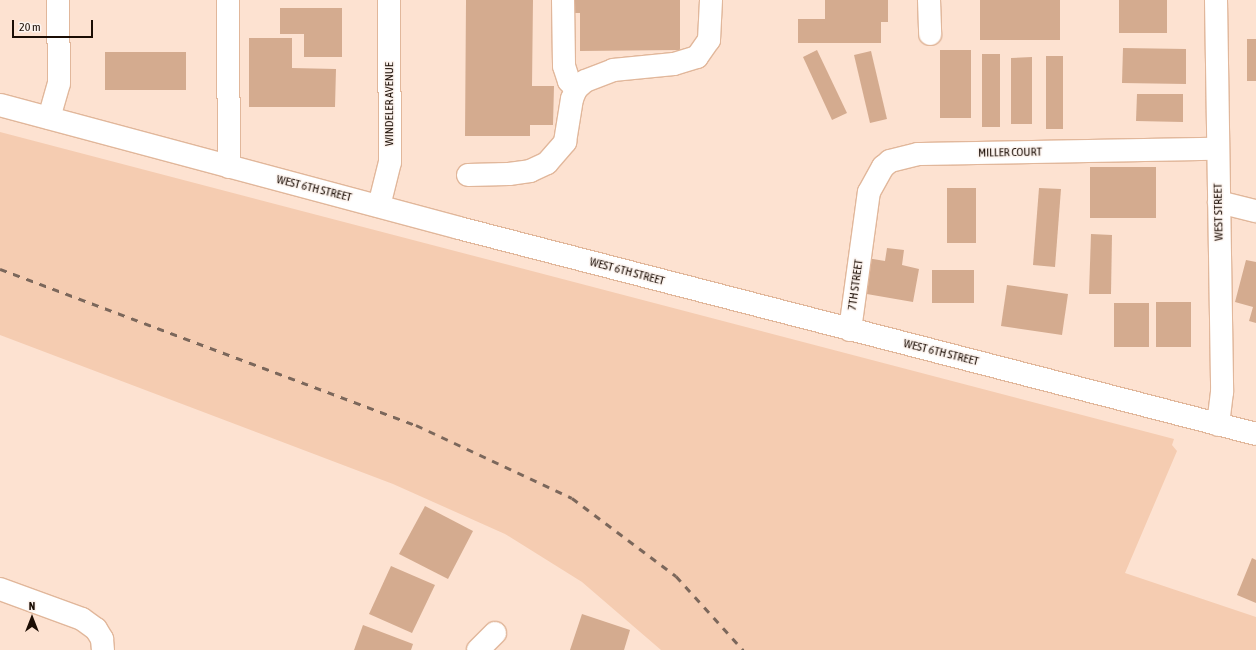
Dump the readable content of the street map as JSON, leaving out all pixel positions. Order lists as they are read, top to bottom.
{
  "streets": {
    "street": [
      "WINDELER AVENUE",
      "MILLER COURT",
      "WEST 6TH STREET",
      "WEST STREET",
      "7TH STREET"
    ]
  },
  "crossings": [
    ["WINDELER AVENUE", "WEST 6TH STREET"],
    ["MILLER COURT", "WEST STREET"],
    ["MILLER COURT", "7TH STREET"],
    ["WEST 6TH STREET", "WEST STREET"],
    ["WEST 6TH STREET", "7TH STREET"]
  ],
  "scale_bar": "20 m",
  "north": "top"
}
